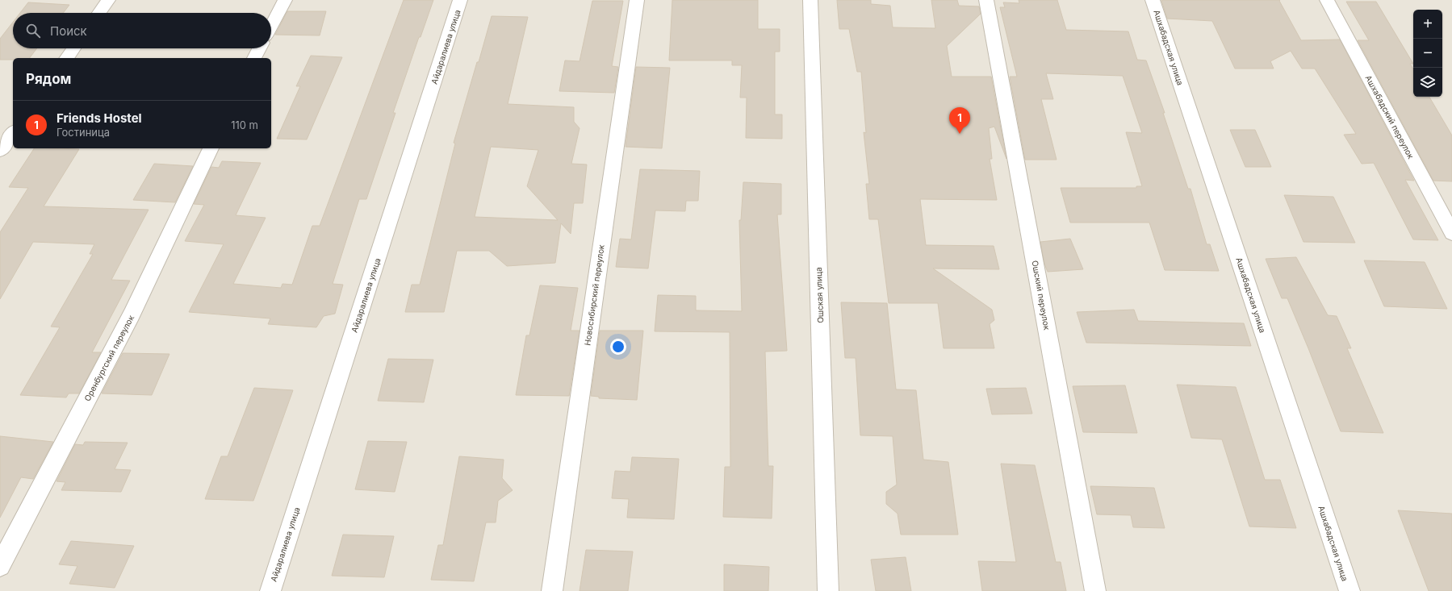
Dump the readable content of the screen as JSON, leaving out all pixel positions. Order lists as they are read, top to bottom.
{
  "streets": {
    "street": [
      "Айдаралиева улица",
      "Ашхабадская улица",
      "Ашхабадский переулок",
      "Новосибирский переулок",
      "Ошская улица",
      "Ошский переулок",
      "Оренбургский переулок"
    ]
  },
  "page": {
    "map_buttons": ["+", "−"],
    "search": "Поиск",
    "heading": "Рядом",
    "list": [
      {
        "mark": "1",
        "name": "Friends Hostel",
        "note": "Гостиница",
        "value": "110 m"
      }
    ],
    "pins": "1"
  }
}
